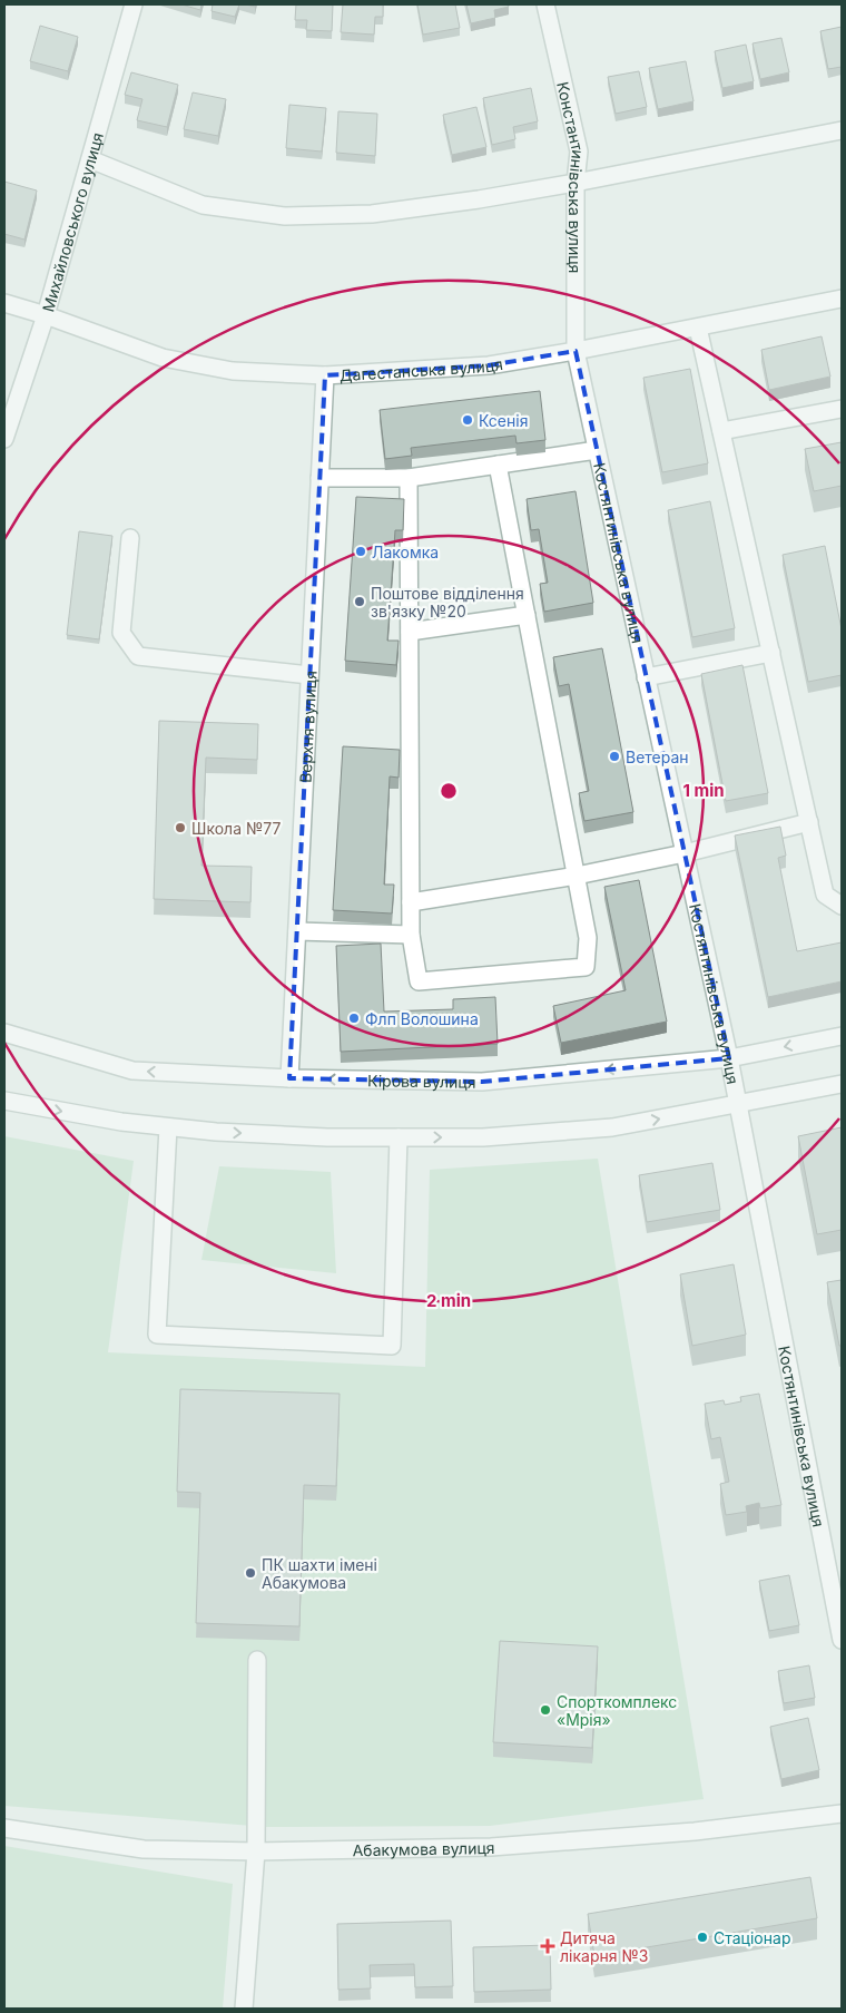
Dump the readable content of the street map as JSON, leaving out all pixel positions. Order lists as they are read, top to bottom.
{
  "streets": {
    "street": [
      "Константинівська вулиця",
      "Михайловського вулиця",
      "Дагестанська вулиця",
      "Костянтинівська вулиця",
      "Верхня вулиця",
      "Кірова вулиця",
      "Абакумова вулиця"
    ]
  },
  "crossings": [
    ["Константинівська вулиця", "Дагестанська вулиця"],
    ["Константинівська вулиця", "Костянтинівська вулиця"],
    ["Михайловського вулиця", "Дагестанська вулиця"],
    ["Дагестанська вулиця", "Костянтинівська вулиця"],
    ["Дагестанська вулиця", "Верхня вулиця"],
    ["Костянтинівська вулиця", "Кірова вулиця"],
    ["Верхня вулиця", "Кірова вулиця"]
  ],
  "places": {
    "other": [
      "Ксенія",
      "Лакомка",
      "Поштове відділення зв'язку №20",
      "Ветеран",
      "Школа №77",
      "Флп Волошина",
      "ПК шахти імені Абакумова",
      "Спорткомплекс «Мрія»",
      "Стаціонар"
    ],
    "health": ["Дитяча лікарня №3"]
  },
  "rings": ["1 min", "2 min"]
}
